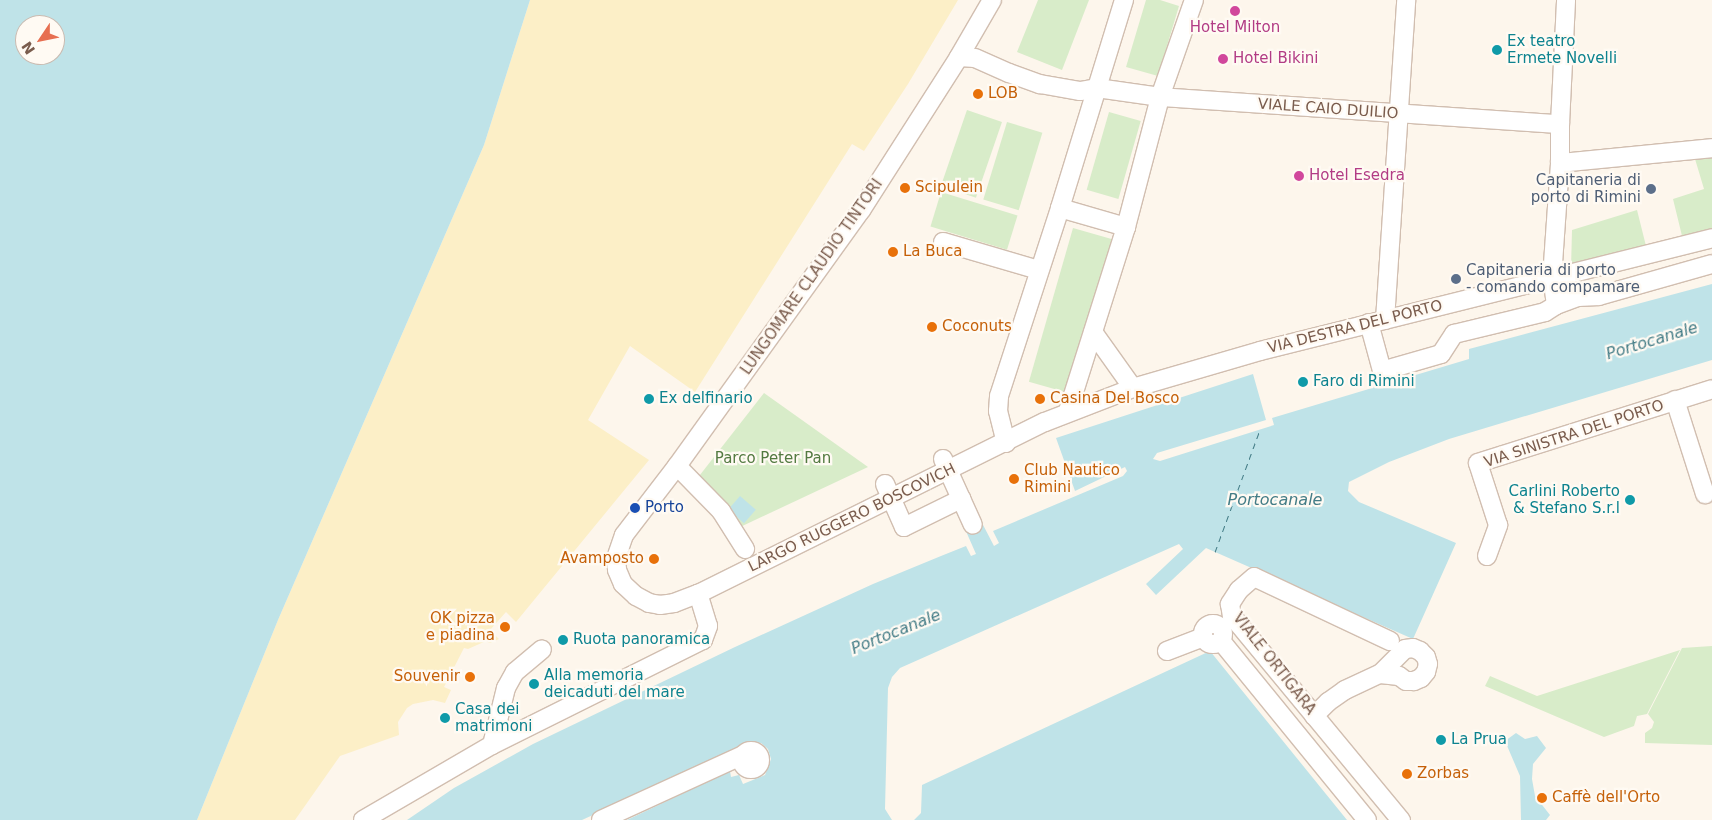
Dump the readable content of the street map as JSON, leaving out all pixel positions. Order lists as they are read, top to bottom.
{
  "streets": {
    "street": [
      "VIALE CAIO DUILIO",
      "LUNGOMARE CLAUDIO TINTORI",
      "VIA DESTRA DEL PORTO",
      "VIA SINISTRA DEL PORTO",
      "LARGO RUGGERO BOSCOVICH",
      "VIALE ORTIGARA"
    ]
  },
  "crossings": [
    ["VIALE CAIO DUILIO", "LUNGOMARE CLAUDIO TINTORI"],
    ["LUNGOMARE CLAUDIO TINTORI", "LARGO RUGGERO BOSCOVICH"],
    ["VIA DESTRA DEL PORTO", "LARGO RUGGERO BOSCOVICH"]
  ],
  "water": ["Portocanale"],
  "parks": ["Parco Peter Pan"],
  "places": [
    "Hotel Milton",
    "Ex teatro Ermete Novelli",
    "Hotel Bikini",
    "LOB",
    "Hotel Esedra",
    "Scipulein",
    "Capitaneria di porto di Rimini",
    "La Buca",
    "Capitaneria di porto - comando compamare",
    "Coconuts",
    "Faro di Rimini",
    "Ex delfinario",
    "Casina Del Bosco",
    "Club Nautico Rimini",
    "Carlini Roberto & Stefano S.r.l",
    "Porto",
    "Avamposto",
    "OK pizza e piadina",
    "Ruota panoramica",
    "Souvenir",
    "Alla memoria deicaduti del mare",
    "Casa dei matrimoni",
    "La Prua",
    "Zorbas",
    "Caffè dell'Orto"
  ],
  "north": "bottom left"
}
